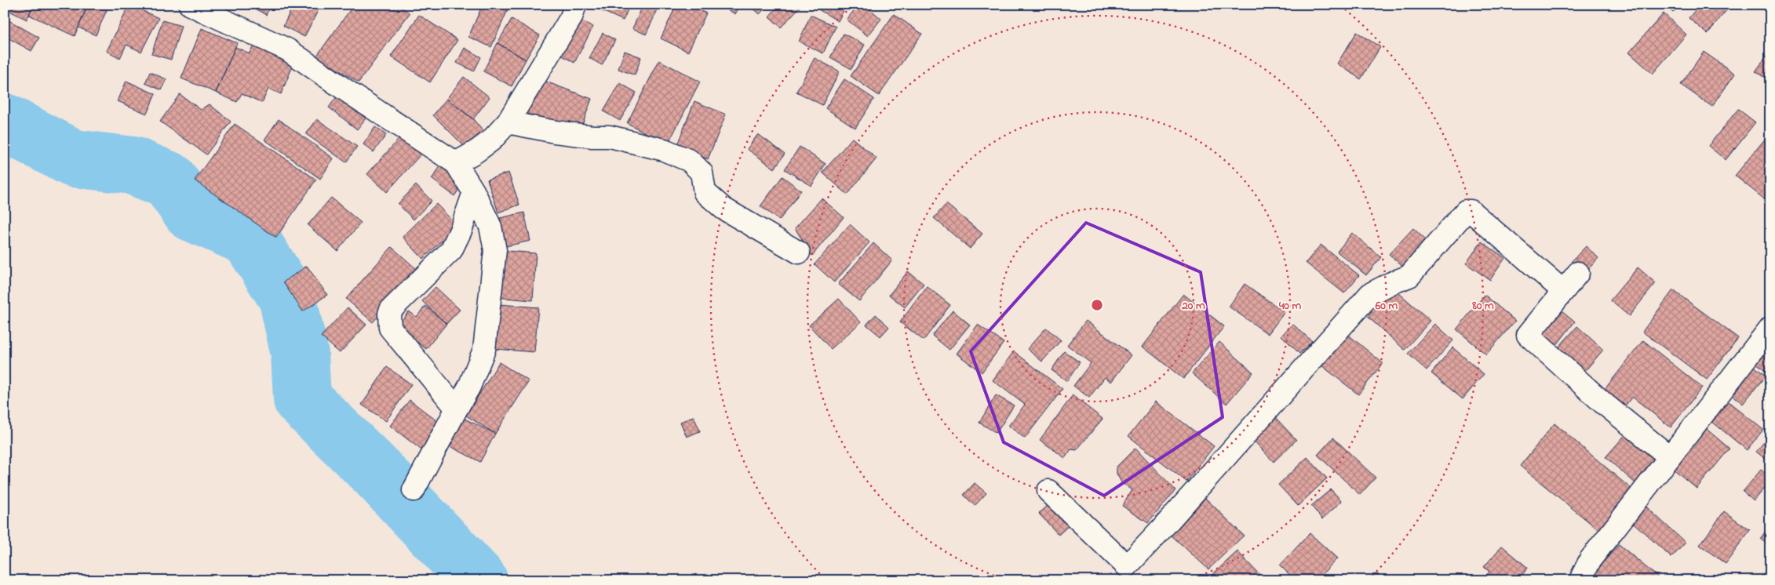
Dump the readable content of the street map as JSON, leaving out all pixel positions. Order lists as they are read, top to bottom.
{
  "rings": [
    "20 m",
    "40 m",
    "60 m",
    "80 m"
  ]
}
